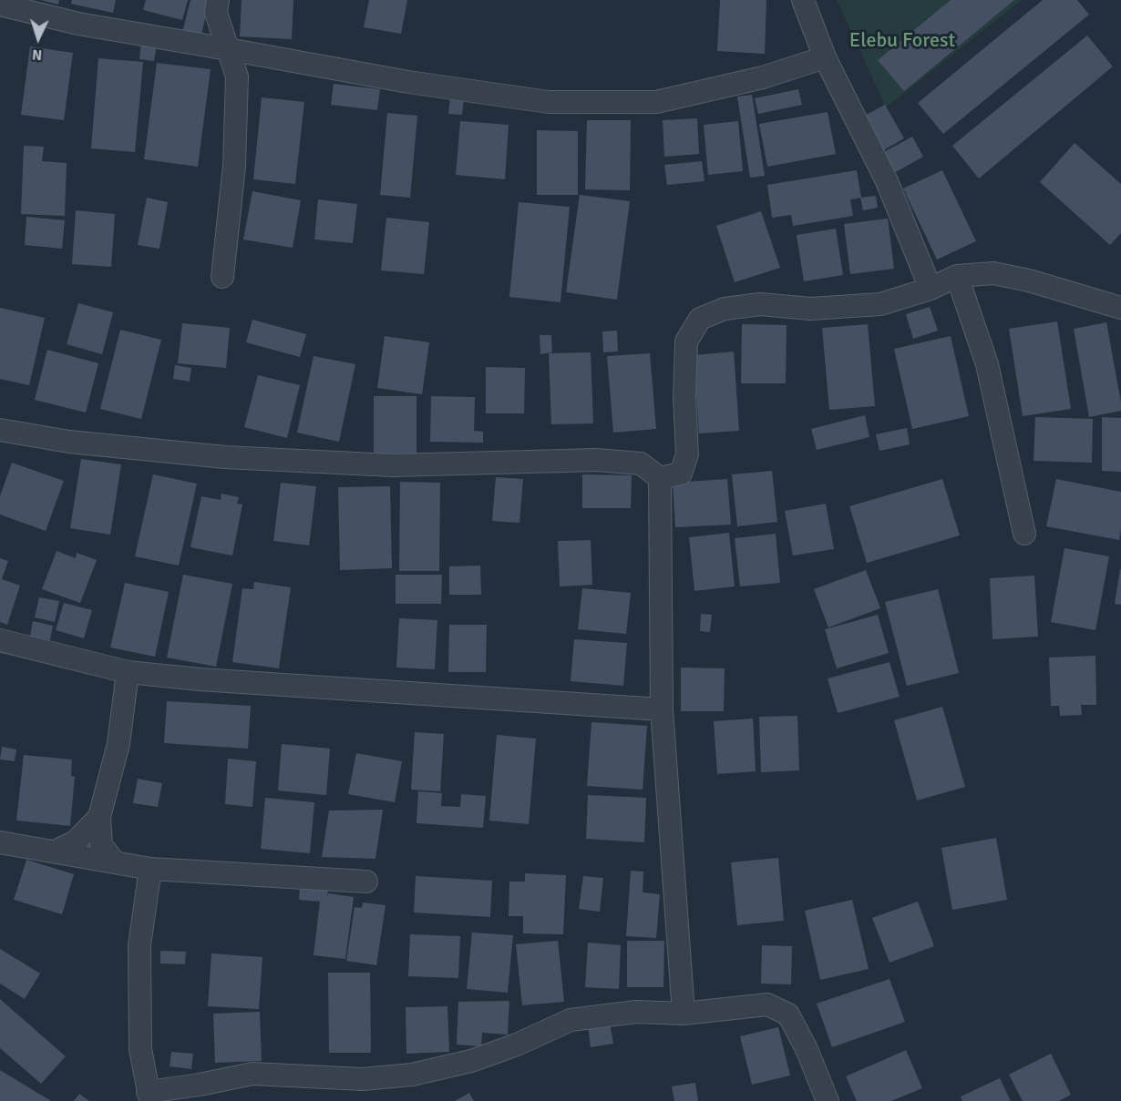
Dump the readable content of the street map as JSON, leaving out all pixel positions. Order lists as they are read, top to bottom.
{
  "parks": ["Elebu Forest"],
  "north": "bottom"
}
